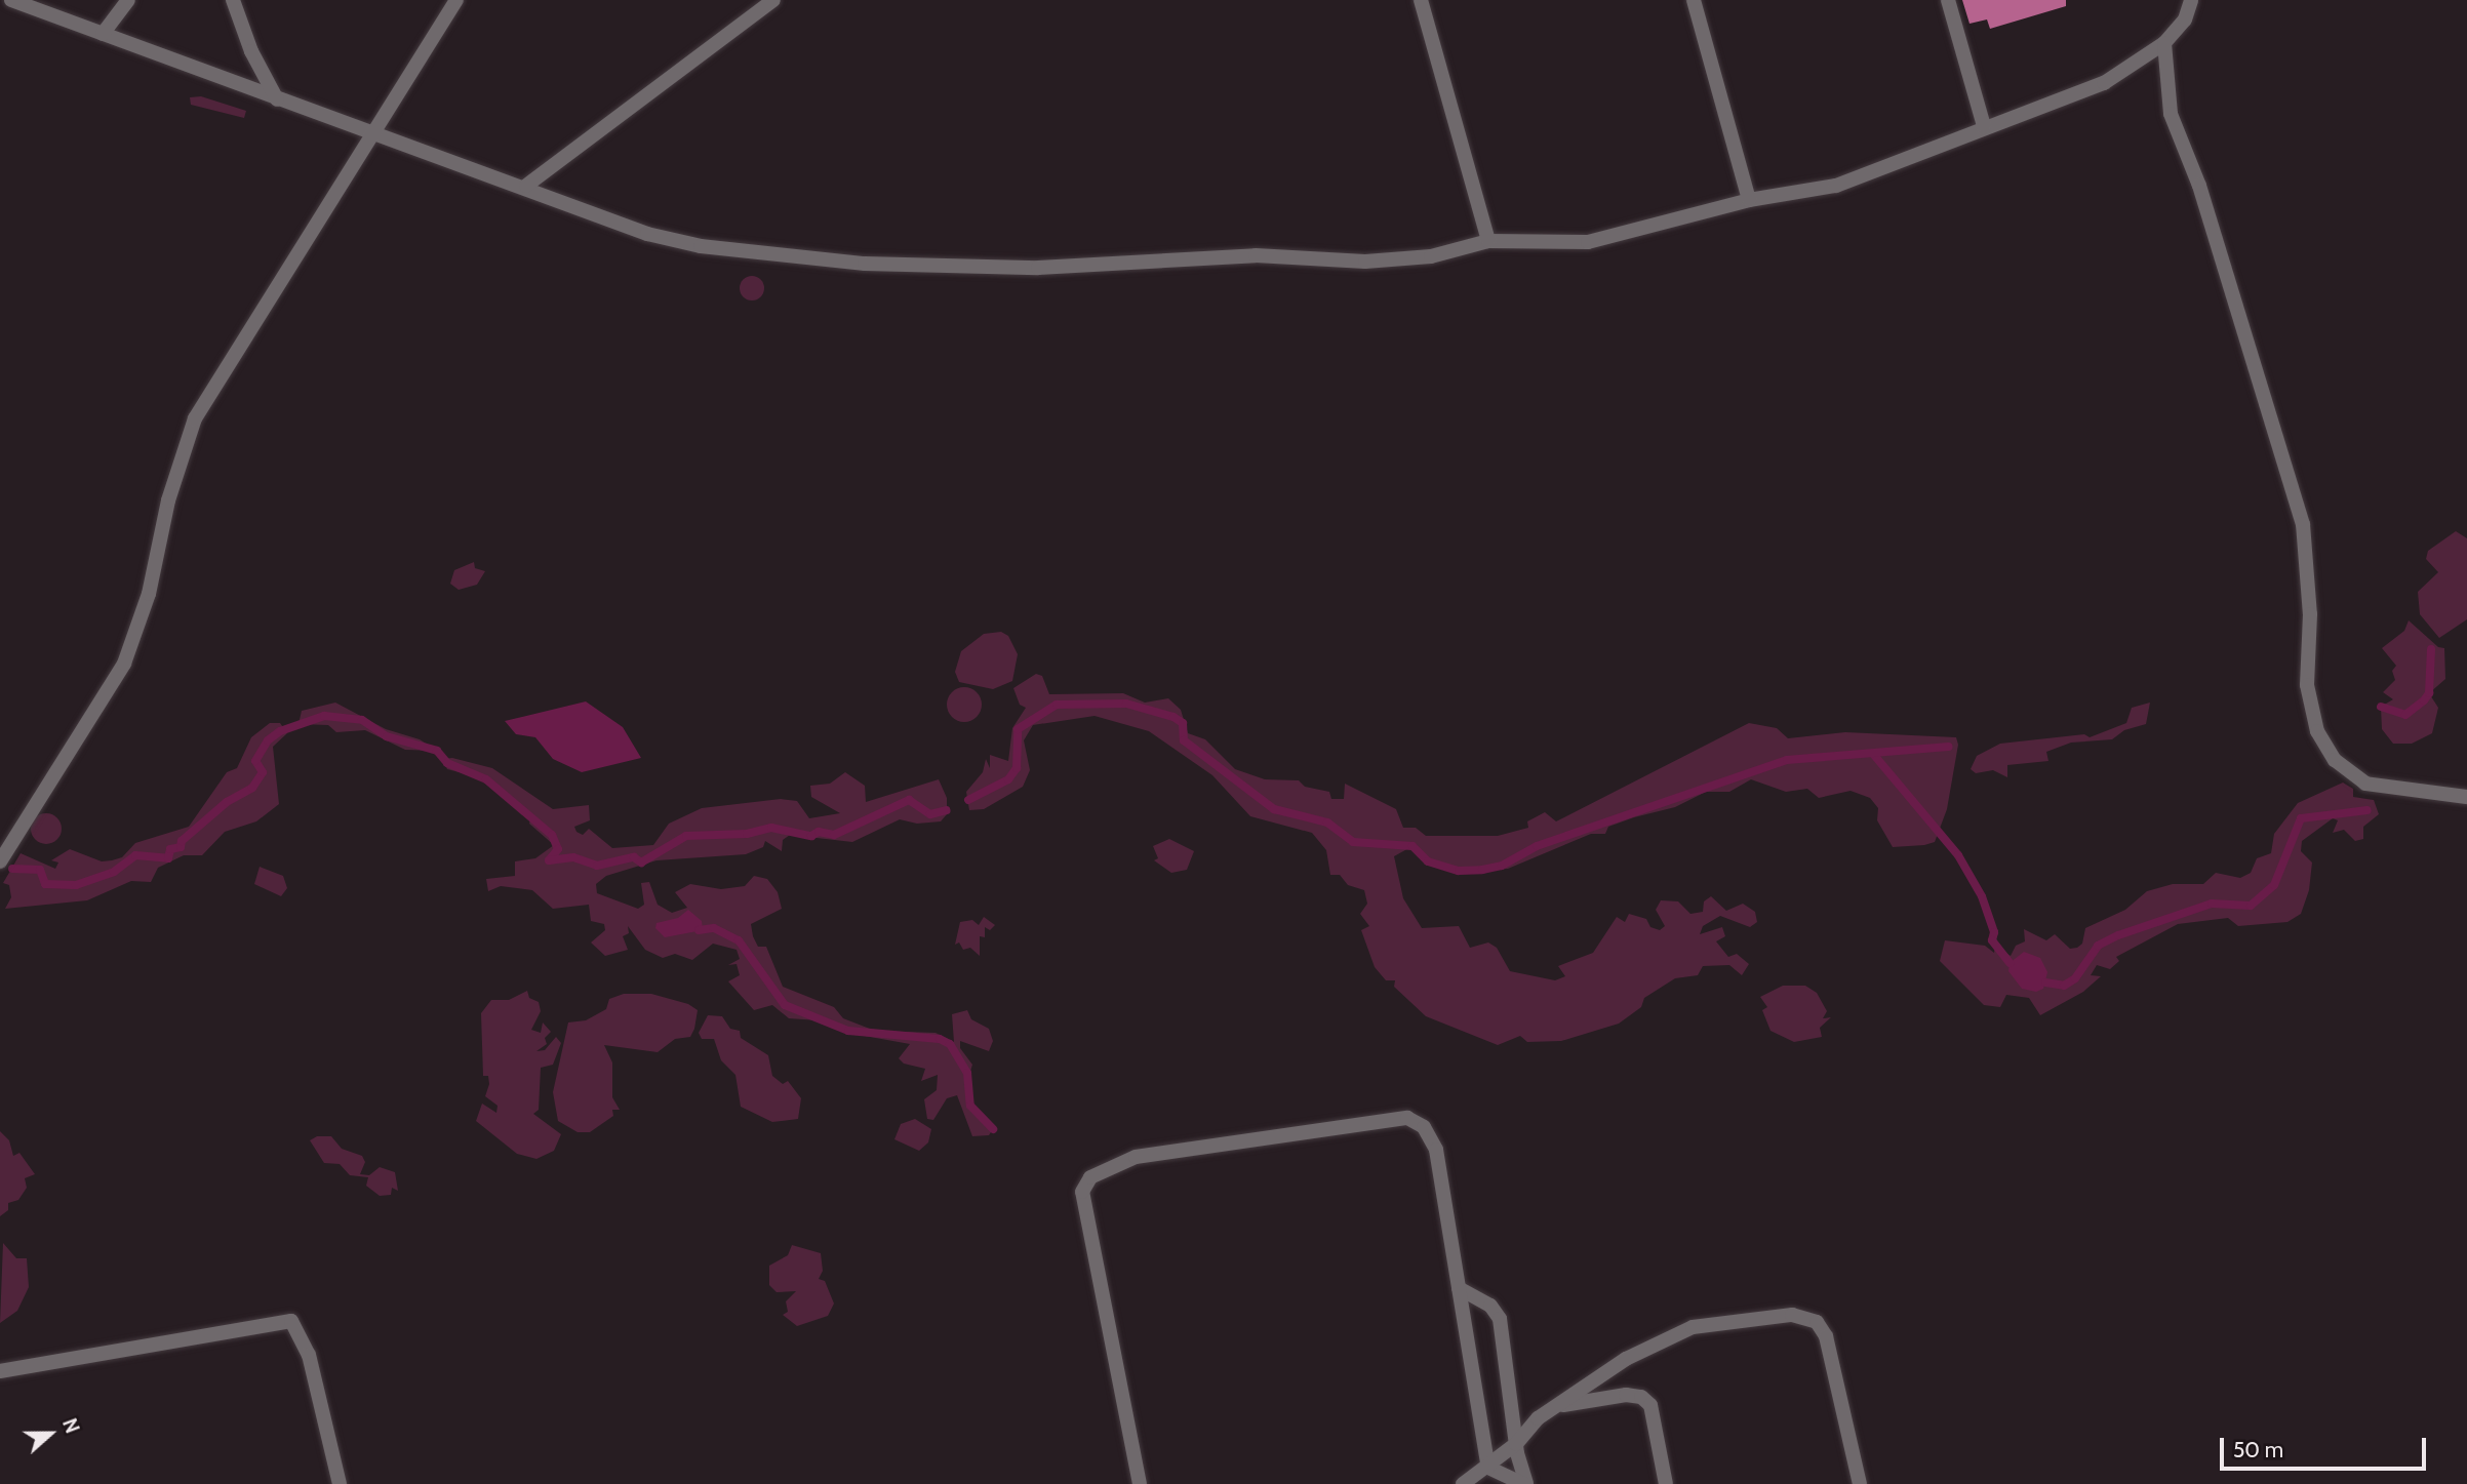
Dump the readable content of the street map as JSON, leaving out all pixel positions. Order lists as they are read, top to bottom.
{
  "scale_bar": "50 m",
  "north": "right"
}
